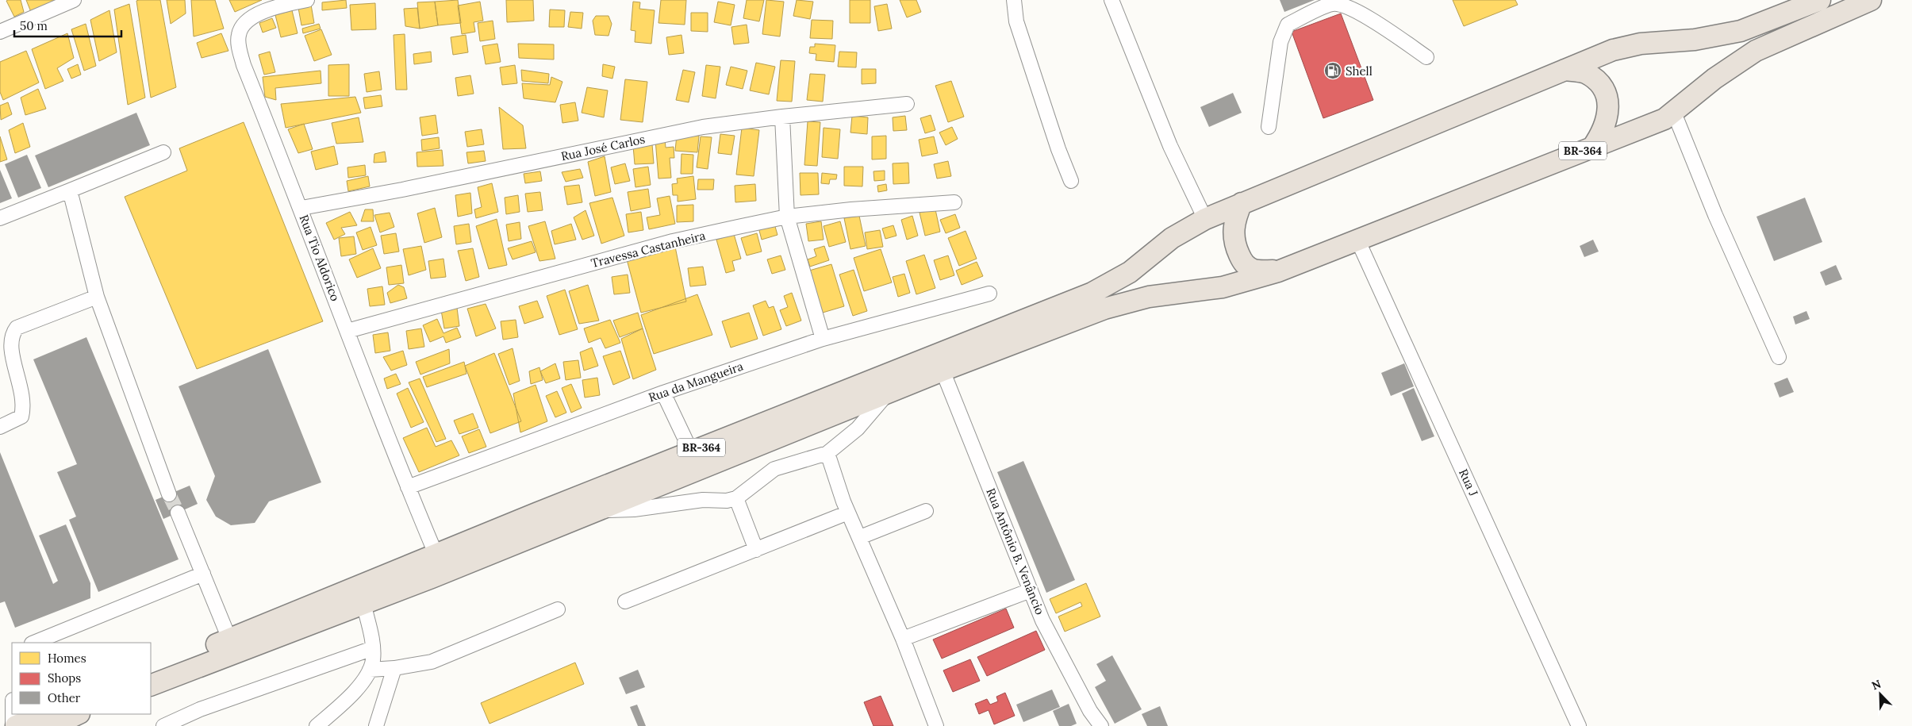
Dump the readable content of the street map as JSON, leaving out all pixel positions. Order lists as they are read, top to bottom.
{
  "streets": {
    "highway": ["BR-364"],
    "street": [
      "Rua José Carlos",
      "Travessa Castanheira",
      "Rua Tio Aldorico",
      "Rua da Mangueira",
      "Rua J",
      "Rua Antônio B. Venâncio"
    ]
  },
  "crossings": [
    ["Rua José Carlos", "Rua Tio Aldorico"],
    ["BR-364", "Rua Tio Aldorico"],
    ["BR-364", "Rua J"],
    ["BR-364", "Rua Antônio B. Venâncio"],
    ["Travessa Castanheira", "Rua Tio Aldorico"],
    ["Rua Tio Aldorico", "Rua da Mangueira"]
  ],
  "places": {
    "fuel station": ["Shell"]
  },
  "legend": ["Homes", "Shops", "Other"],
  "scale_bar": "50 m",
  "north": "top left"
}
